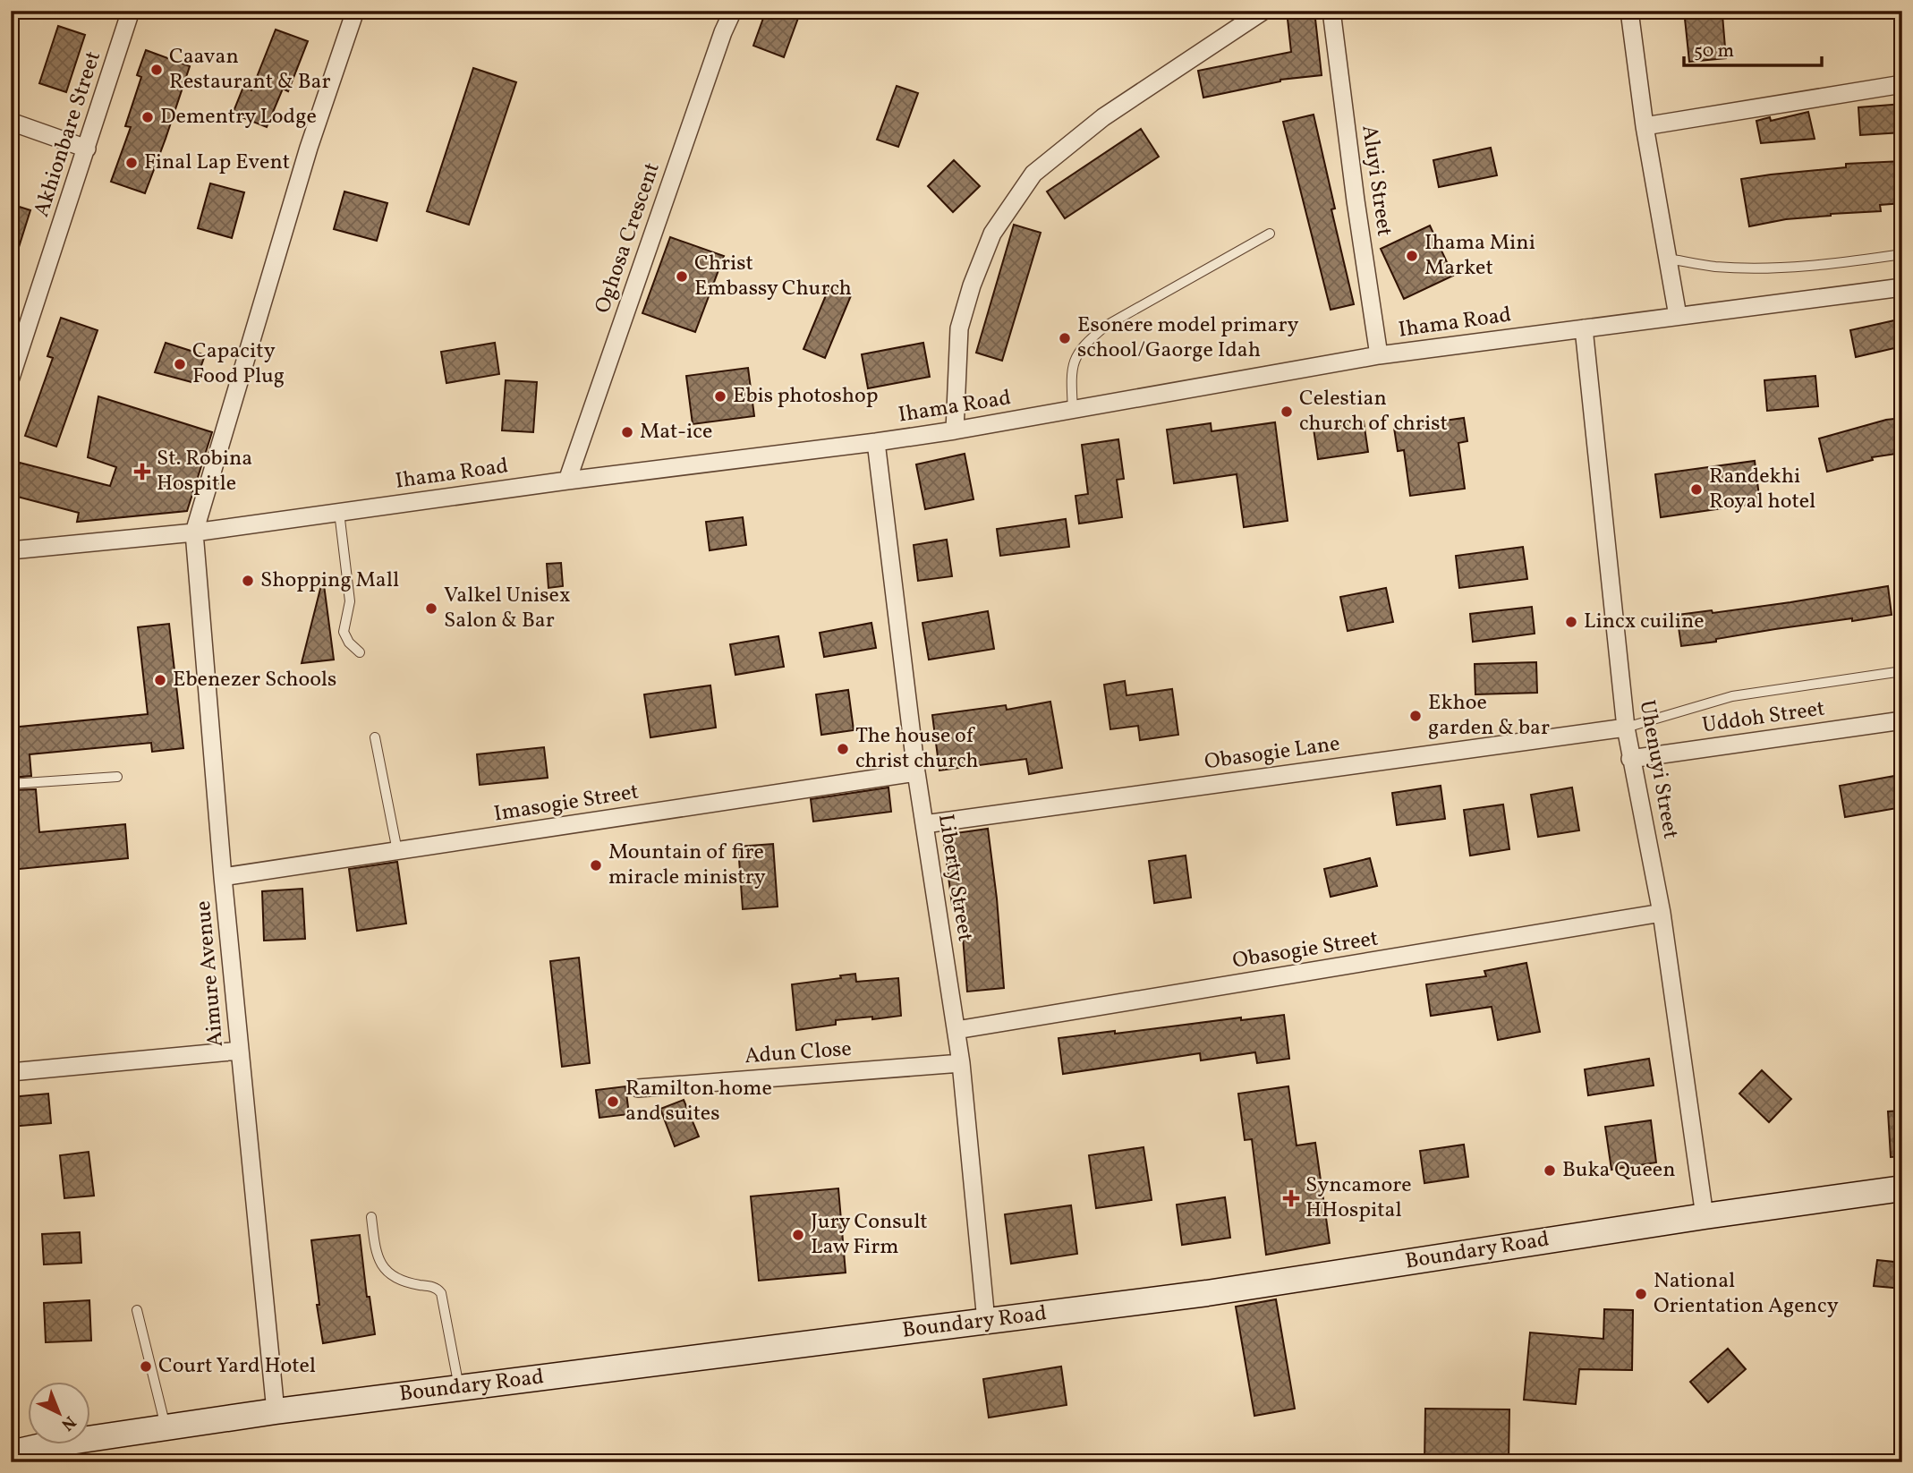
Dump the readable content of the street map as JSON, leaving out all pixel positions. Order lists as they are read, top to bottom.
{
  "streets": {
    "street": [
      "Akhionbare Street",
      "Aluyi Street",
      "Oghosa Crescent",
      "Ihama Road",
      "Uddoh Street",
      "Obasogie Lane",
      "Uhenuyi Street",
      "Imasogie Street",
      "Liberty Street",
      "Obasogie Street",
      "Aimure Avenue",
      "Adun Close",
      "Boundary Road"
    ]
  },
  "crossings": [
    ["Aluyi Street", "Ihama Road"],
    ["Oghosa Crescent", "Ihama Road"],
    ["Ihama Road", "Uhenuyi Street"],
    ["Ihama Road", "Liberty Street"],
    ["Ihama Road", "Aimure Avenue"],
    ["Uddoh Street", "Uhenuyi Street"],
    ["Obasogie Lane", "Uhenuyi Street"],
    ["Obasogie Lane", "Liberty Street"],
    ["Uhenuyi Street", "Obasogie Street"],
    ["Uhenuyi Street", "Boundary Road"],
    ["Imasogie Street", "Liberty Street"],
    ["Imasogie Street", "Aimure Avenue"],
    ["Liberty Street", "Obasogie Street"],
    ["Liberty Street", "Adun Close"],
    ["Liberty Street", "Boundary Road"],
    ["Aimure Avenue", "Boundary Road"]
  ],
  "places": {
    "other": [
      "Caavan Restaurant & Bar",
      "Dementry Lodge",
      "Final Lap Event",
      "Ihama Mini Market",
      "Christ Embassy Church",
      "Esonere model primary school/Gaorge Idah",
      "Capacity Food Plug",
      "Ebis photoshop",
      "Celestian church of christ",
      "Mat-ice",
      "Randekhi Royal hotel",
      "Shopping Mall",
      "Valkel Unisex Salon & Bar",
      "Lincx cuiline",
      "Ebenezer Schools",
      "Ekhoe garden & bar",
      "The house of christ church",
      "Mountain of fire miracle ministry",
      "Ramilton home and suites",
      "Buka Queen",
      "Jury Consult Law Firm",
      "National Orientation Agency",
      "Court Yard Hotel"
    ],
    "health": ["St. Robina Hospitle", "Syncamore HHospital"]
  },
  "scale_bar": "50 m",
  "north": "bottom right"
}
